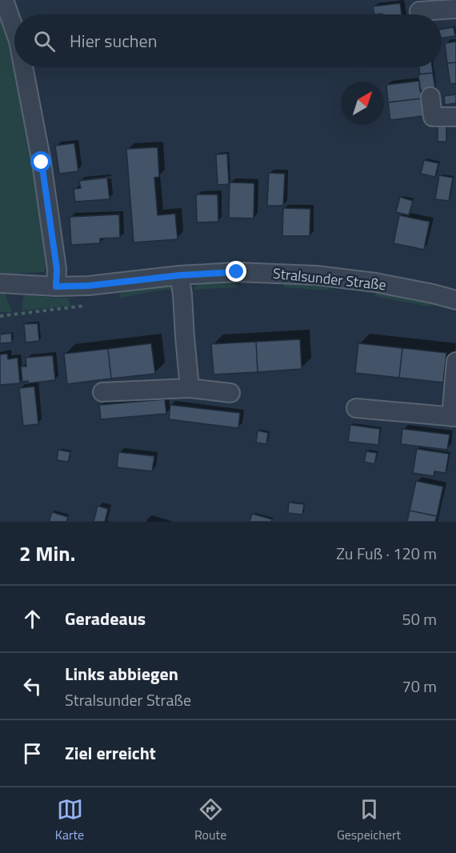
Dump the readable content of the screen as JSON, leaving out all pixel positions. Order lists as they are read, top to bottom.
{
  "streets": {
    "street": ["Stralsunder Straße"]
  },
  "north": "top right",
  "page": {
    "search": "Hier suchen",
    "heading": ["2 Min.", "Zu Fuß · 120 m"],
    "list": [
      ["Geradeaus", "50 m"],
      ["Links abbiegen", "Stralsunder Straße", "70 m"],
      "Ziel erreicht"
    ],
    "nav": ["Karte", "Route", "Gespeichert"]
  }
}
